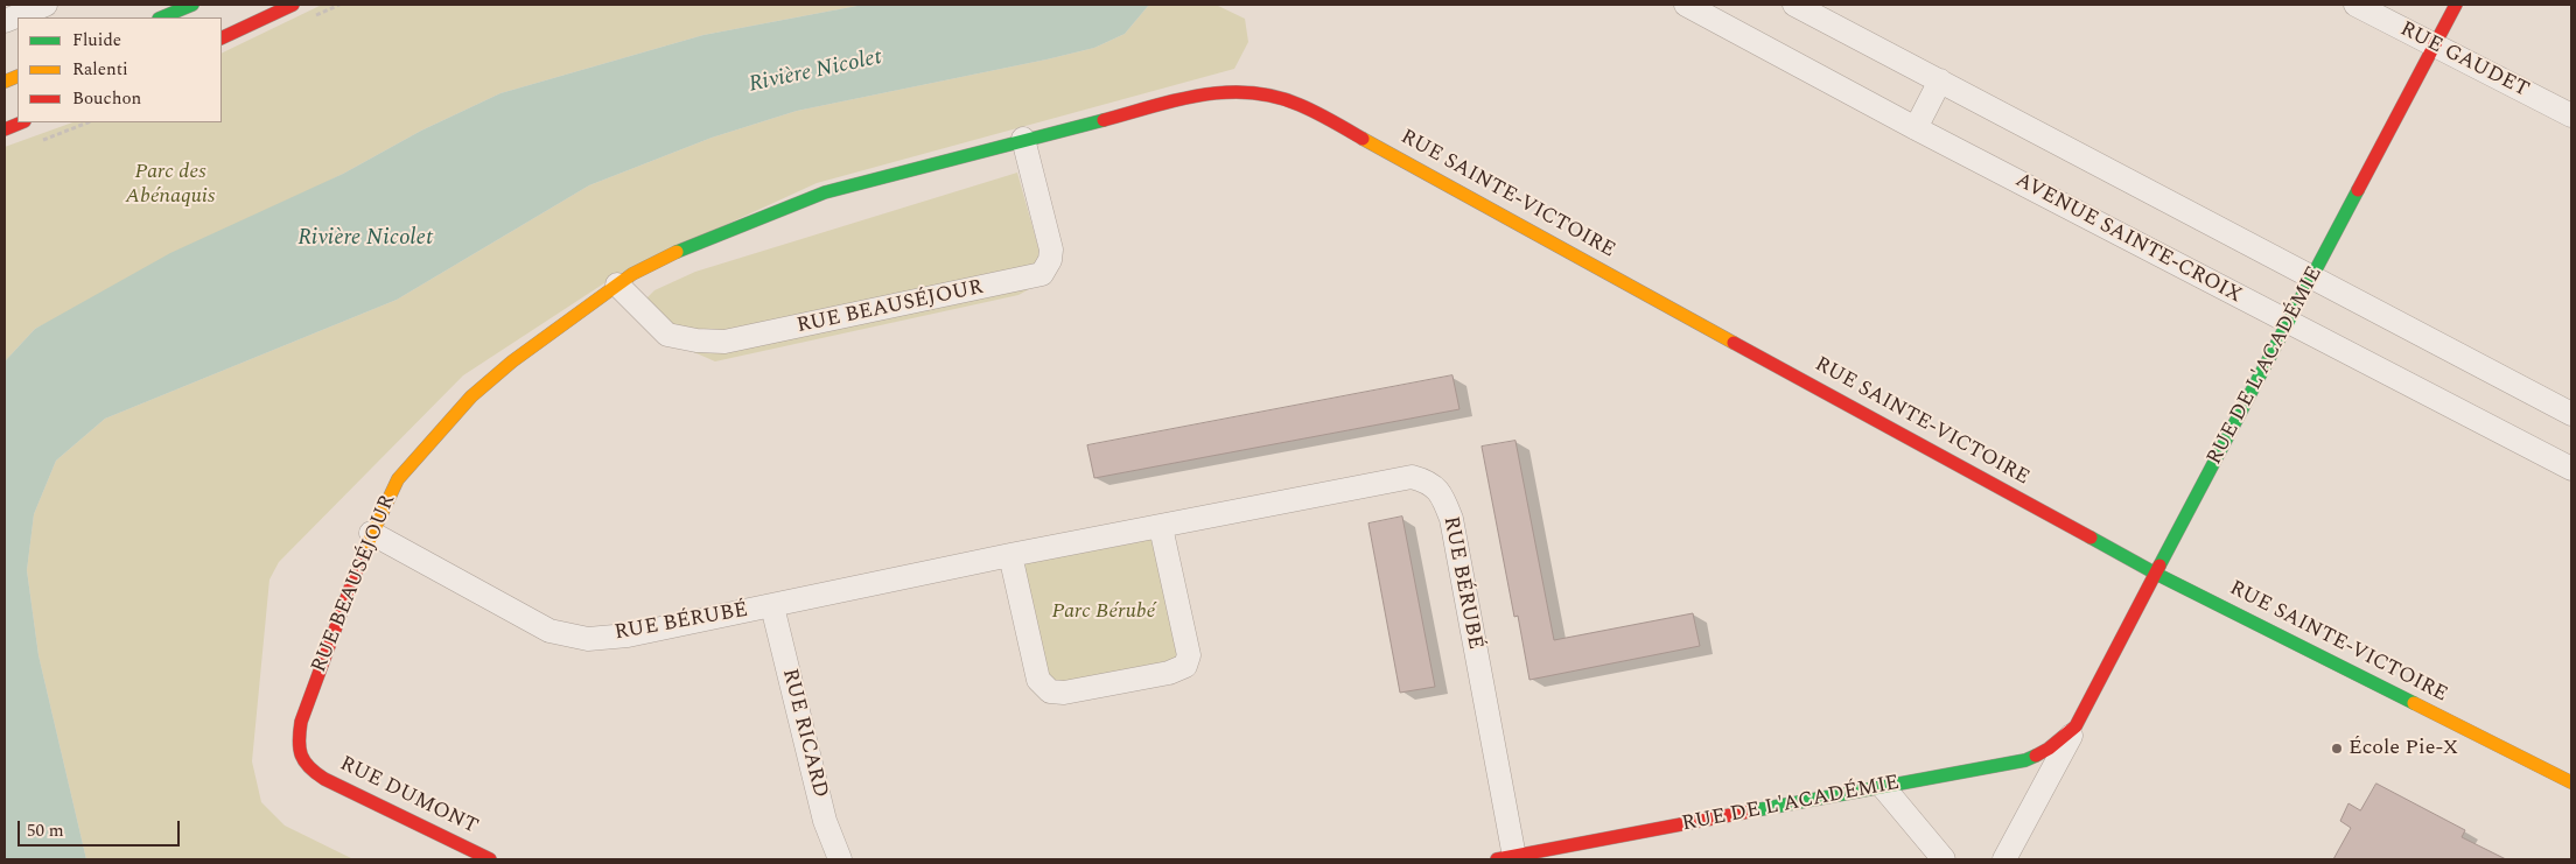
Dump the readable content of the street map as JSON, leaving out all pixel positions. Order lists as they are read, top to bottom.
{
  "streets": {
    "street": [
      "RUE GAUDET",
      "RUE SAINTE-VICTOIRE",
      "AVENUE SAINTE-CROIX",
      "RUE BEAUSÉJOUR",
      "RUE DE L'ACADÉMIE",
      "RUE BÉRUBÉ",
      "RUE RICARD",
      "RUE DUMONT"
    ]
  },
  "crossings": [
    ["RUE GAUDET", "RUE DE L'ACADÉMIE"],
    ["RUE SAINTE-VICTOIRE", "RUE BEAUSÉJOUR"],
    ["RUE SAINTE-VICTOIRE", "RUE DE L'ACADÉMIE"],
    ["AVENUE SAINTE-CROIX", "RUE DE L'ACADÉMIE"],
    ["RUE BEAUSÉJOUR", "RUE BÉRUBÉ"],
    ["RUE BEAUSÉJOUR", "RUE DUMONT"],
    ["RUE DE L'ACADÉMIE", "RUE BÉRUBÉ"],
    ["RUE BÉRUBÉ", "RUE RICARD"]
  ],
  "water": ["Rivière Nicolet"],
  "parks": ["Parc des Abénaquis", "Parc Bérubé"],
  "places": ["École Pie-X"],
  "legend": ["Fluide", "Ralenti", "Bouchon"],
  "scale_bar": "50 m"
}
